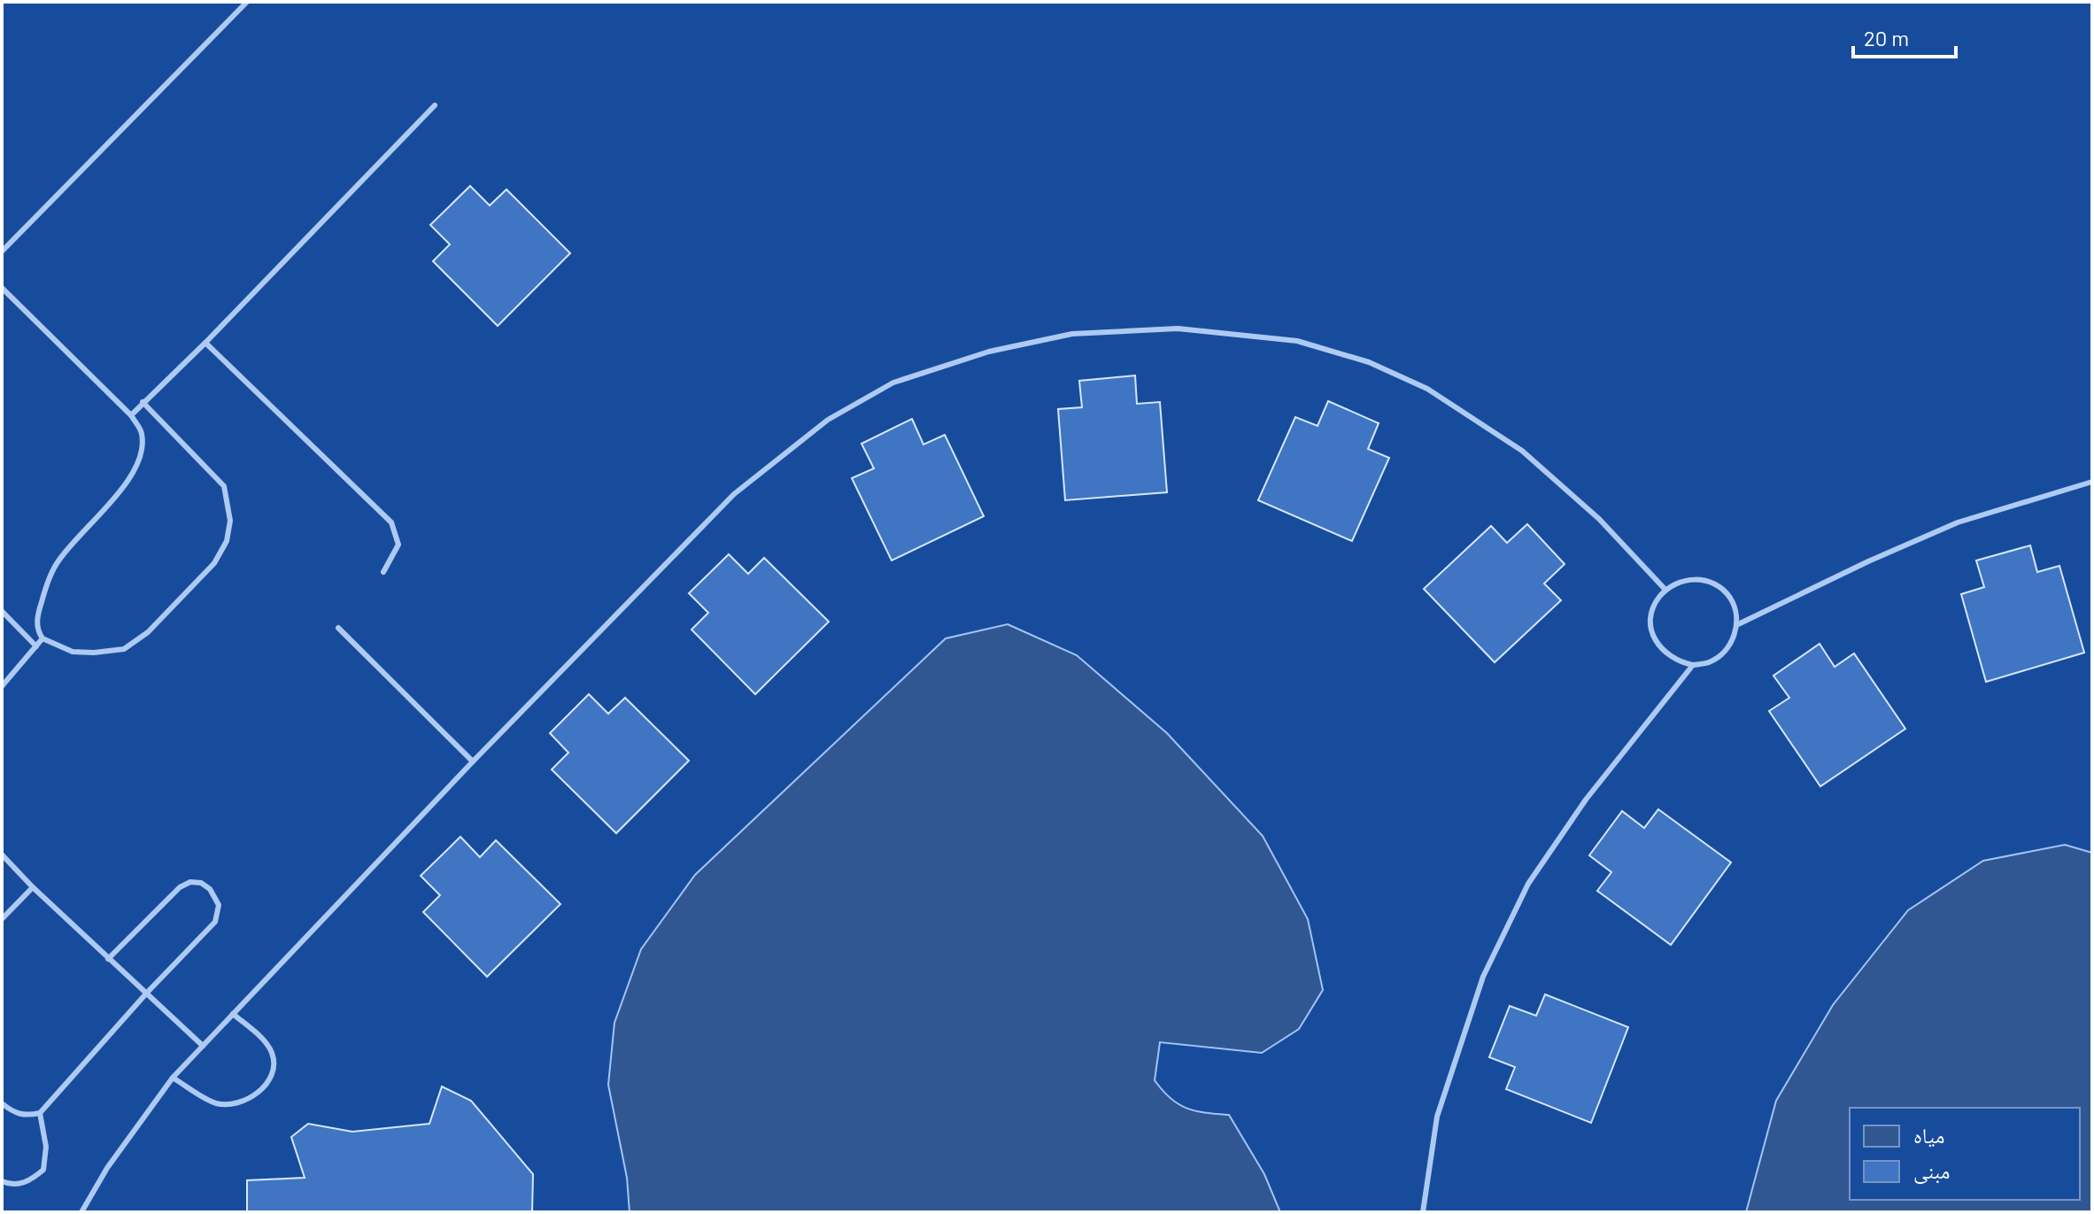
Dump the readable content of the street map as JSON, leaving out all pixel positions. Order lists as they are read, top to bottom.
{
  "legend": ["مياه", "مبنى"],
  "scale_bar": "20 m"
}
